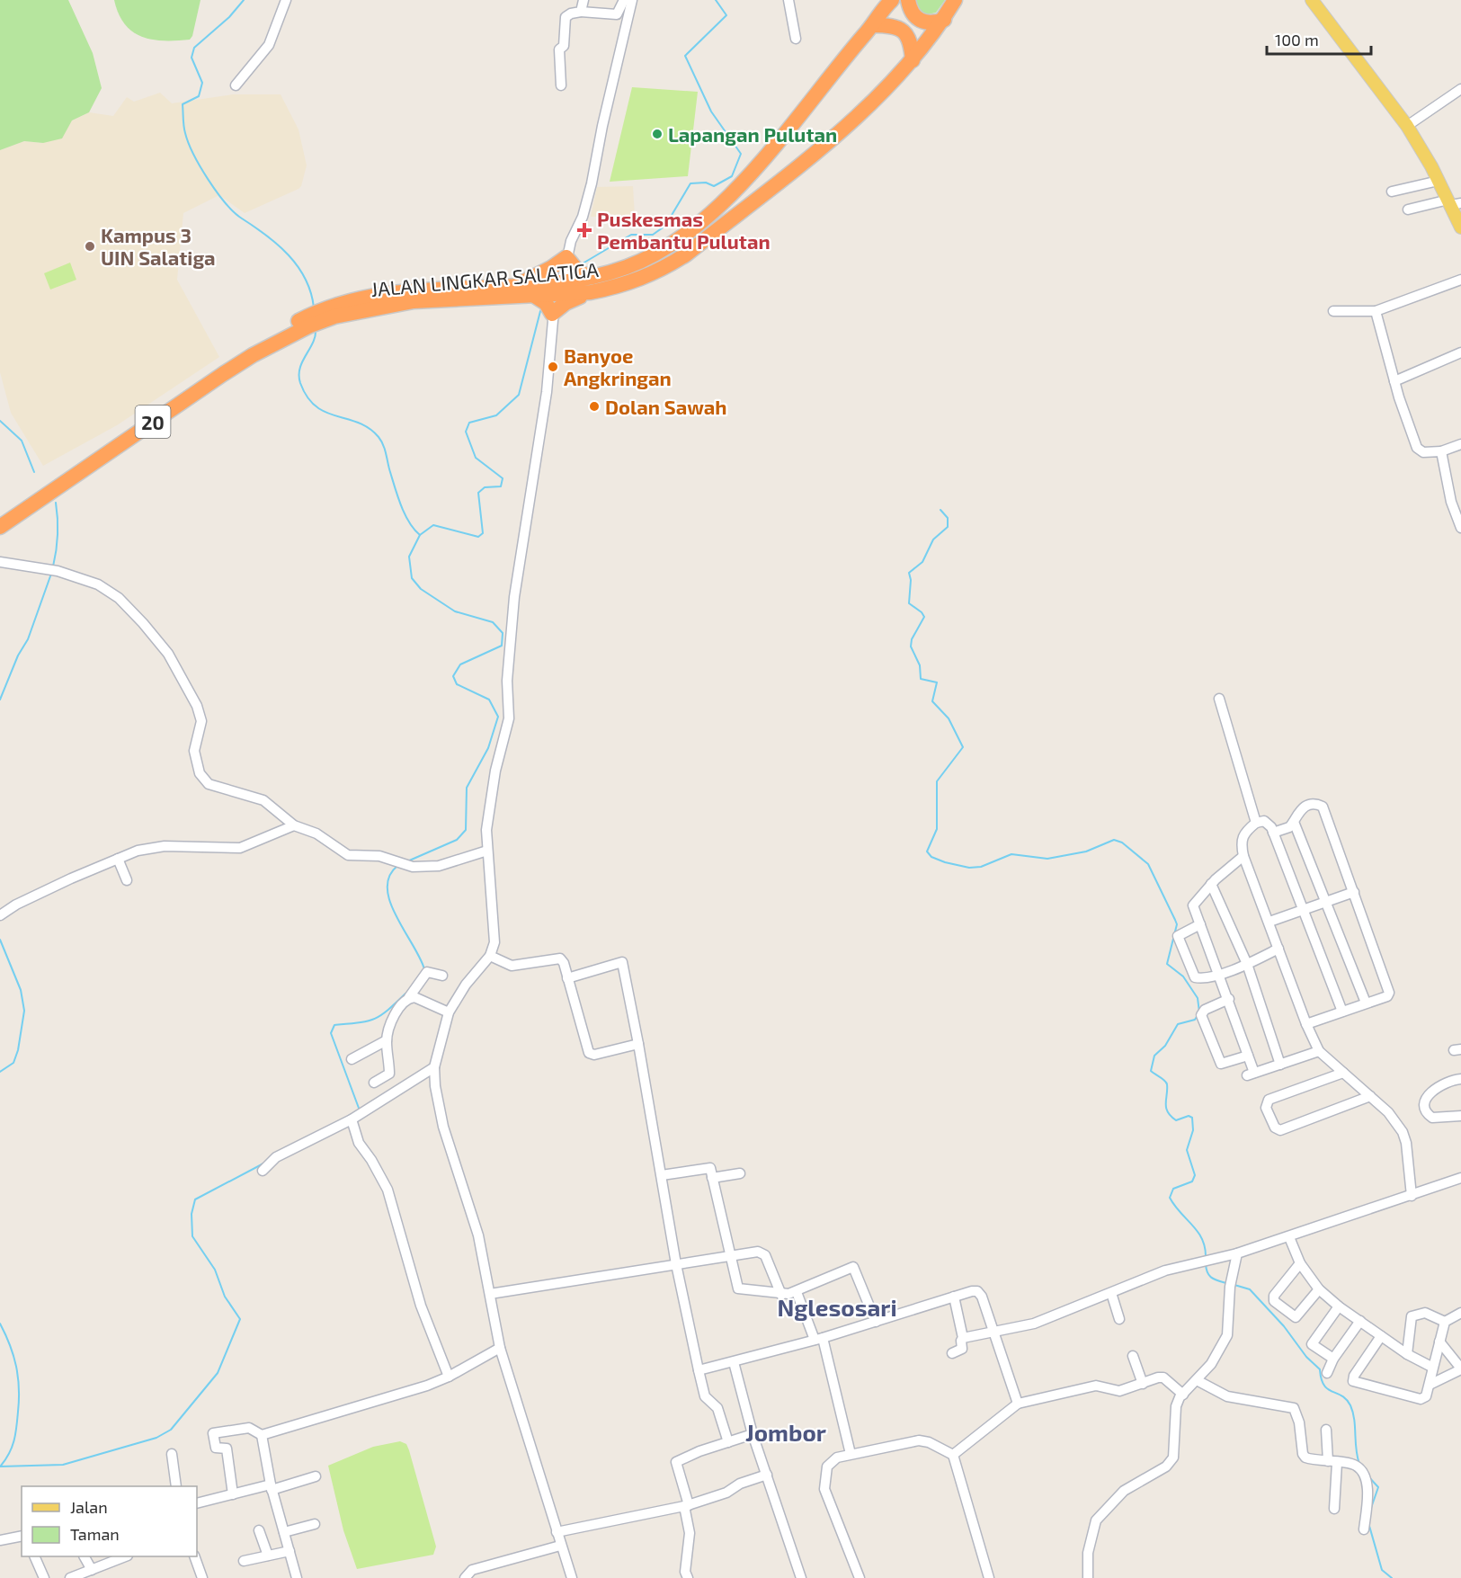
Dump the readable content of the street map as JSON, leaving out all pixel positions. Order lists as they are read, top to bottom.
{
  "streets": {
    "highway": ["JALAN LINGKAR SALATIGA", "20"]
  },
  "districts": ["Nglesosari", "Jombor"],
  "places": {
    "other": [
      "Lapangan Pulutan",
      "Kampus 3 UIN Salatiga",
      "Banyoe Angkringan",
      "Dolan Sawah"
    ],
    "health": ["Puskesmas Pembantu Pulutan"]
  },
  "legend": ["Jalan", "Taman"],
  "scale_bar": "100 m"
}
